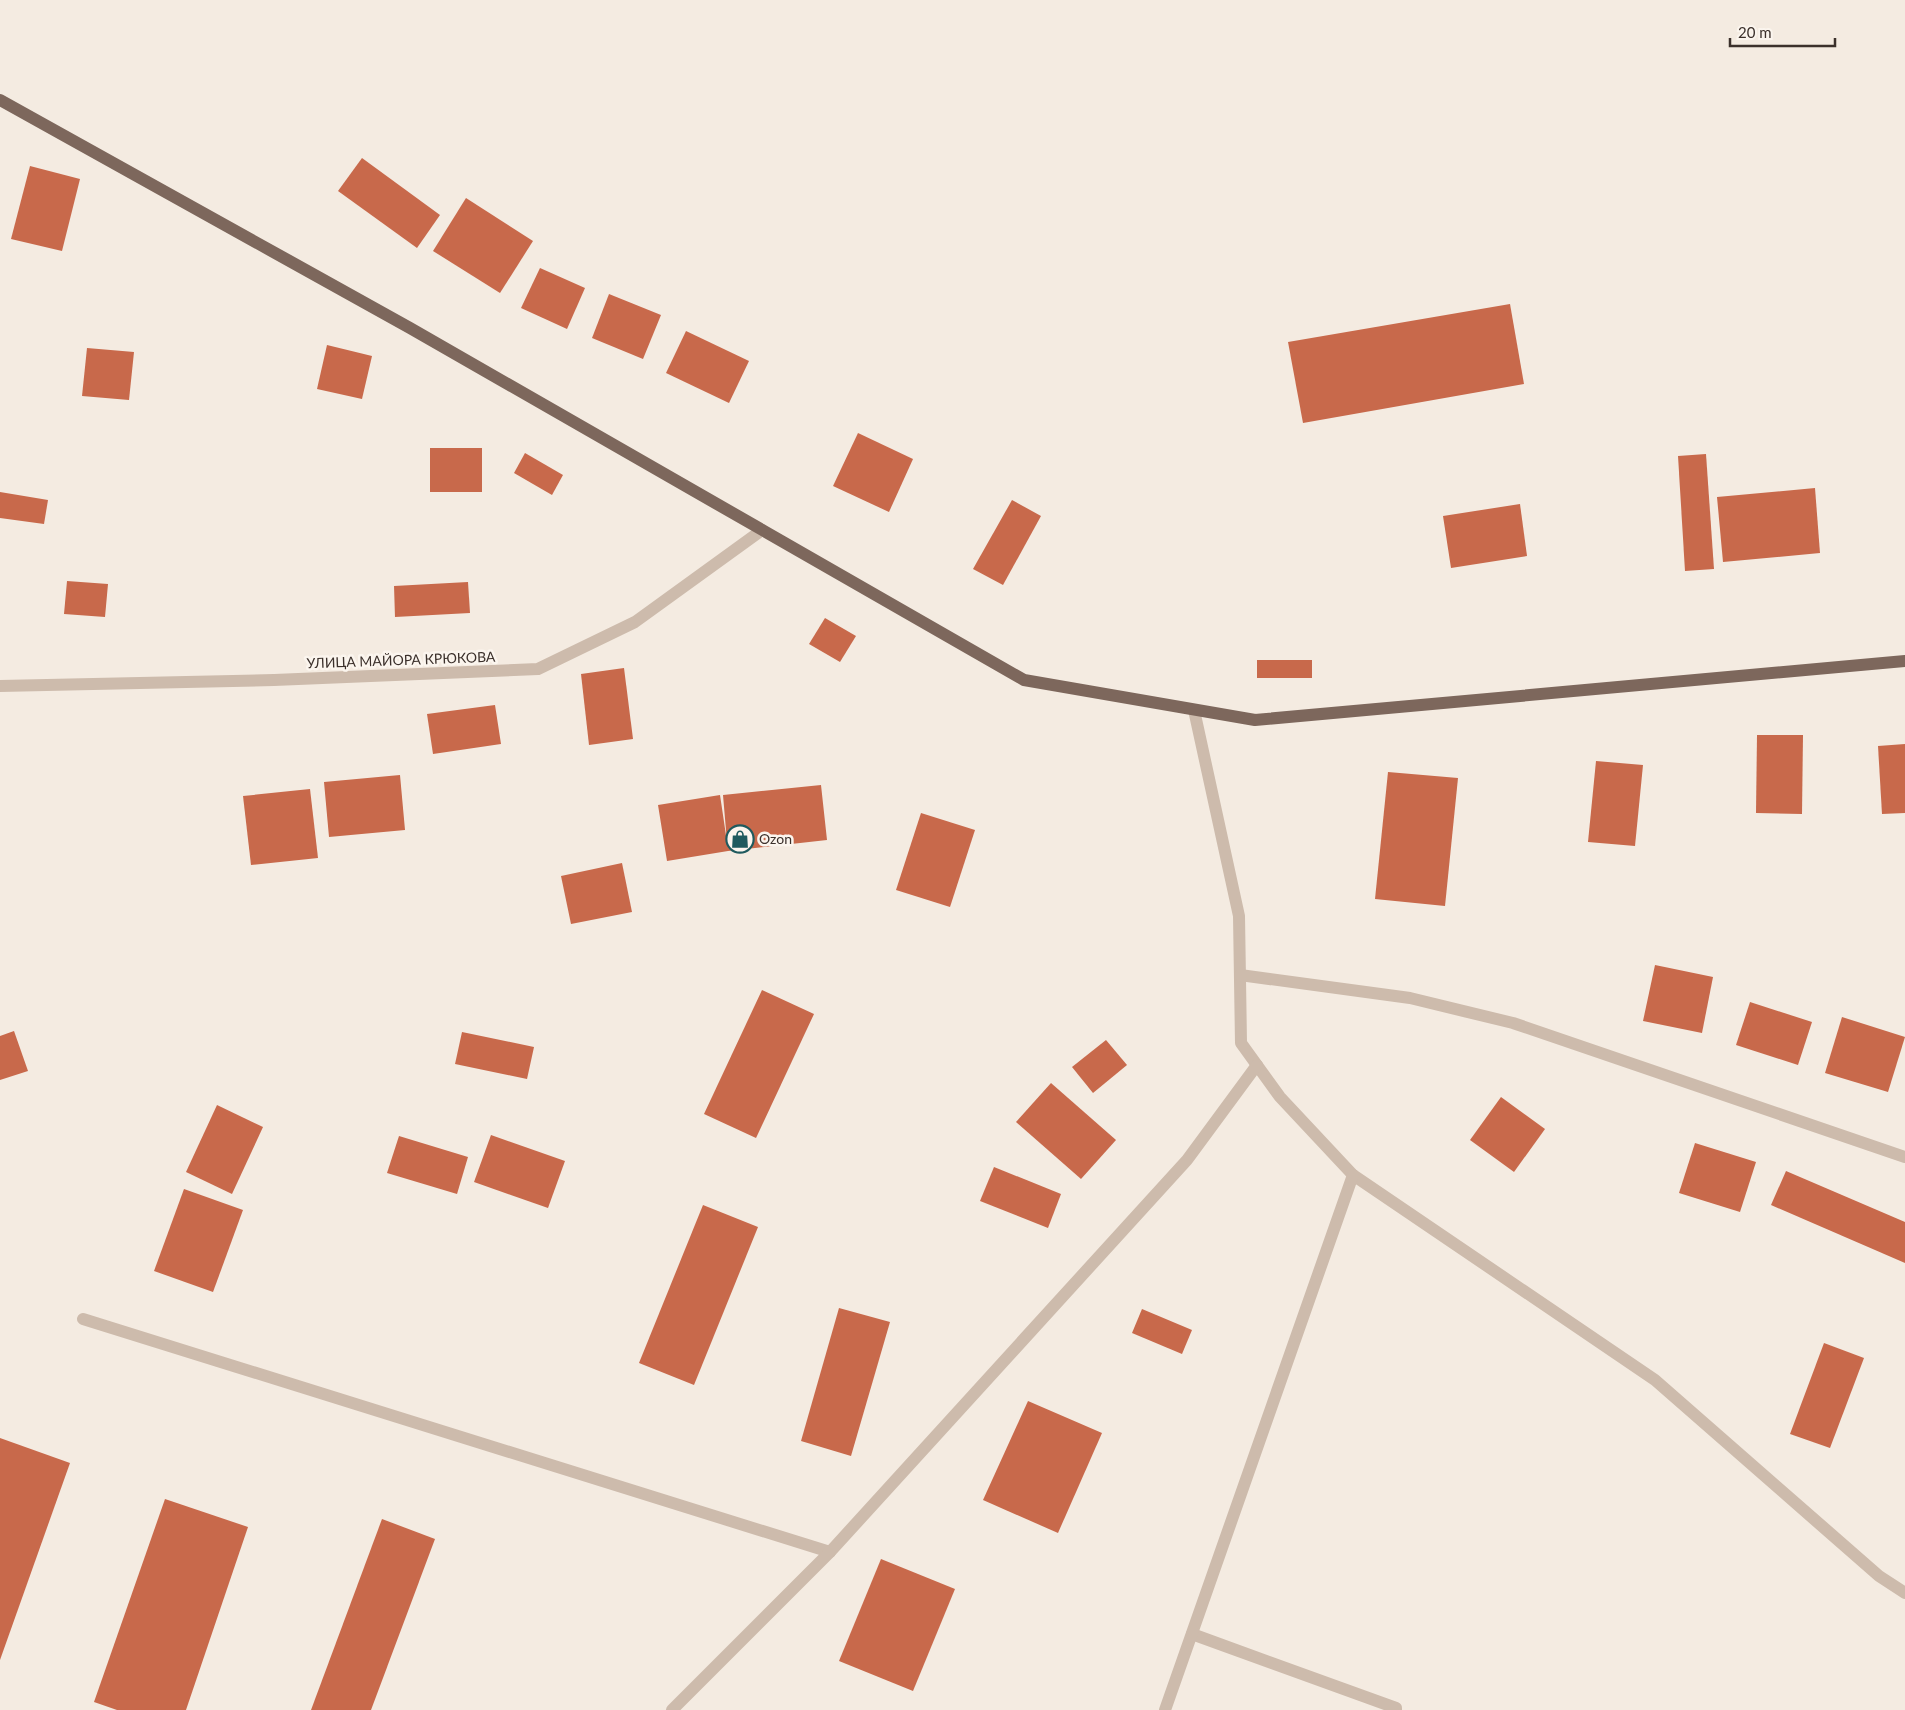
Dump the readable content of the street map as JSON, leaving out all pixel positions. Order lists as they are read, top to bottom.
{
  "streets": {
    "street": ["УЛИЦА МАЙОРА КРЮКОВА"]
  },
  "places": {
    "shop": ["Ozon"]
  },
  "scale_bar": "20 m"
}
